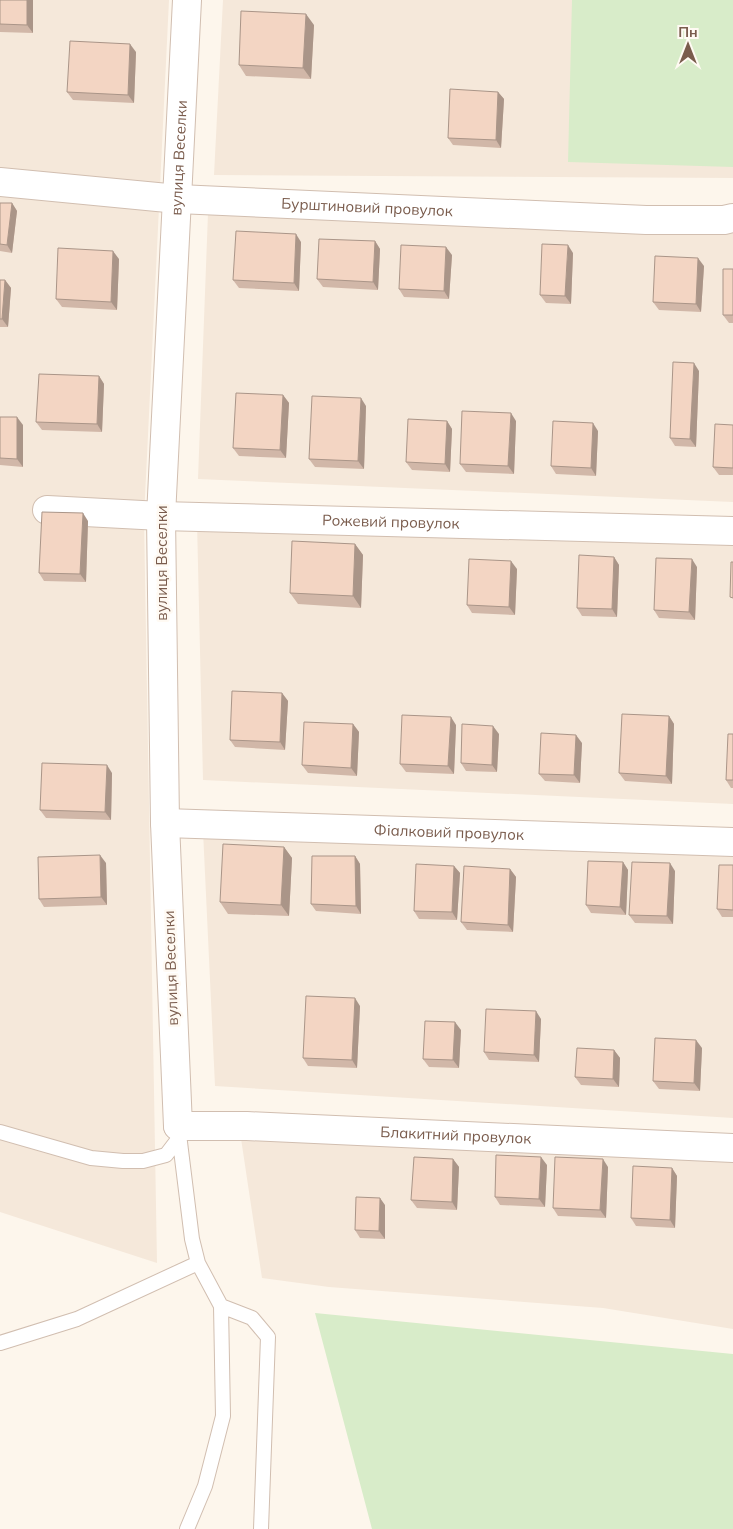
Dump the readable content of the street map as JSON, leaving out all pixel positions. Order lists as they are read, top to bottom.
{
  "streets": {
    "street": [
      "вулиця Веселки",
      "Бурштиновий провулок",
      "Рожевий провулок",
      "Фіалковий провулок",
      "Блакитний провулок"
    ]
  },
  "crossings": [
    ["вулиця Веселки", "Бурштиновий провулок"],
    ["вулиця Веселки", "Рожевий провулок"],
    ["вулиця Веселки", "Фіалковий провулок"],
    ["вулиця Веселки", "Блакитний провулок"]
  ],
  "north": "top"
}
